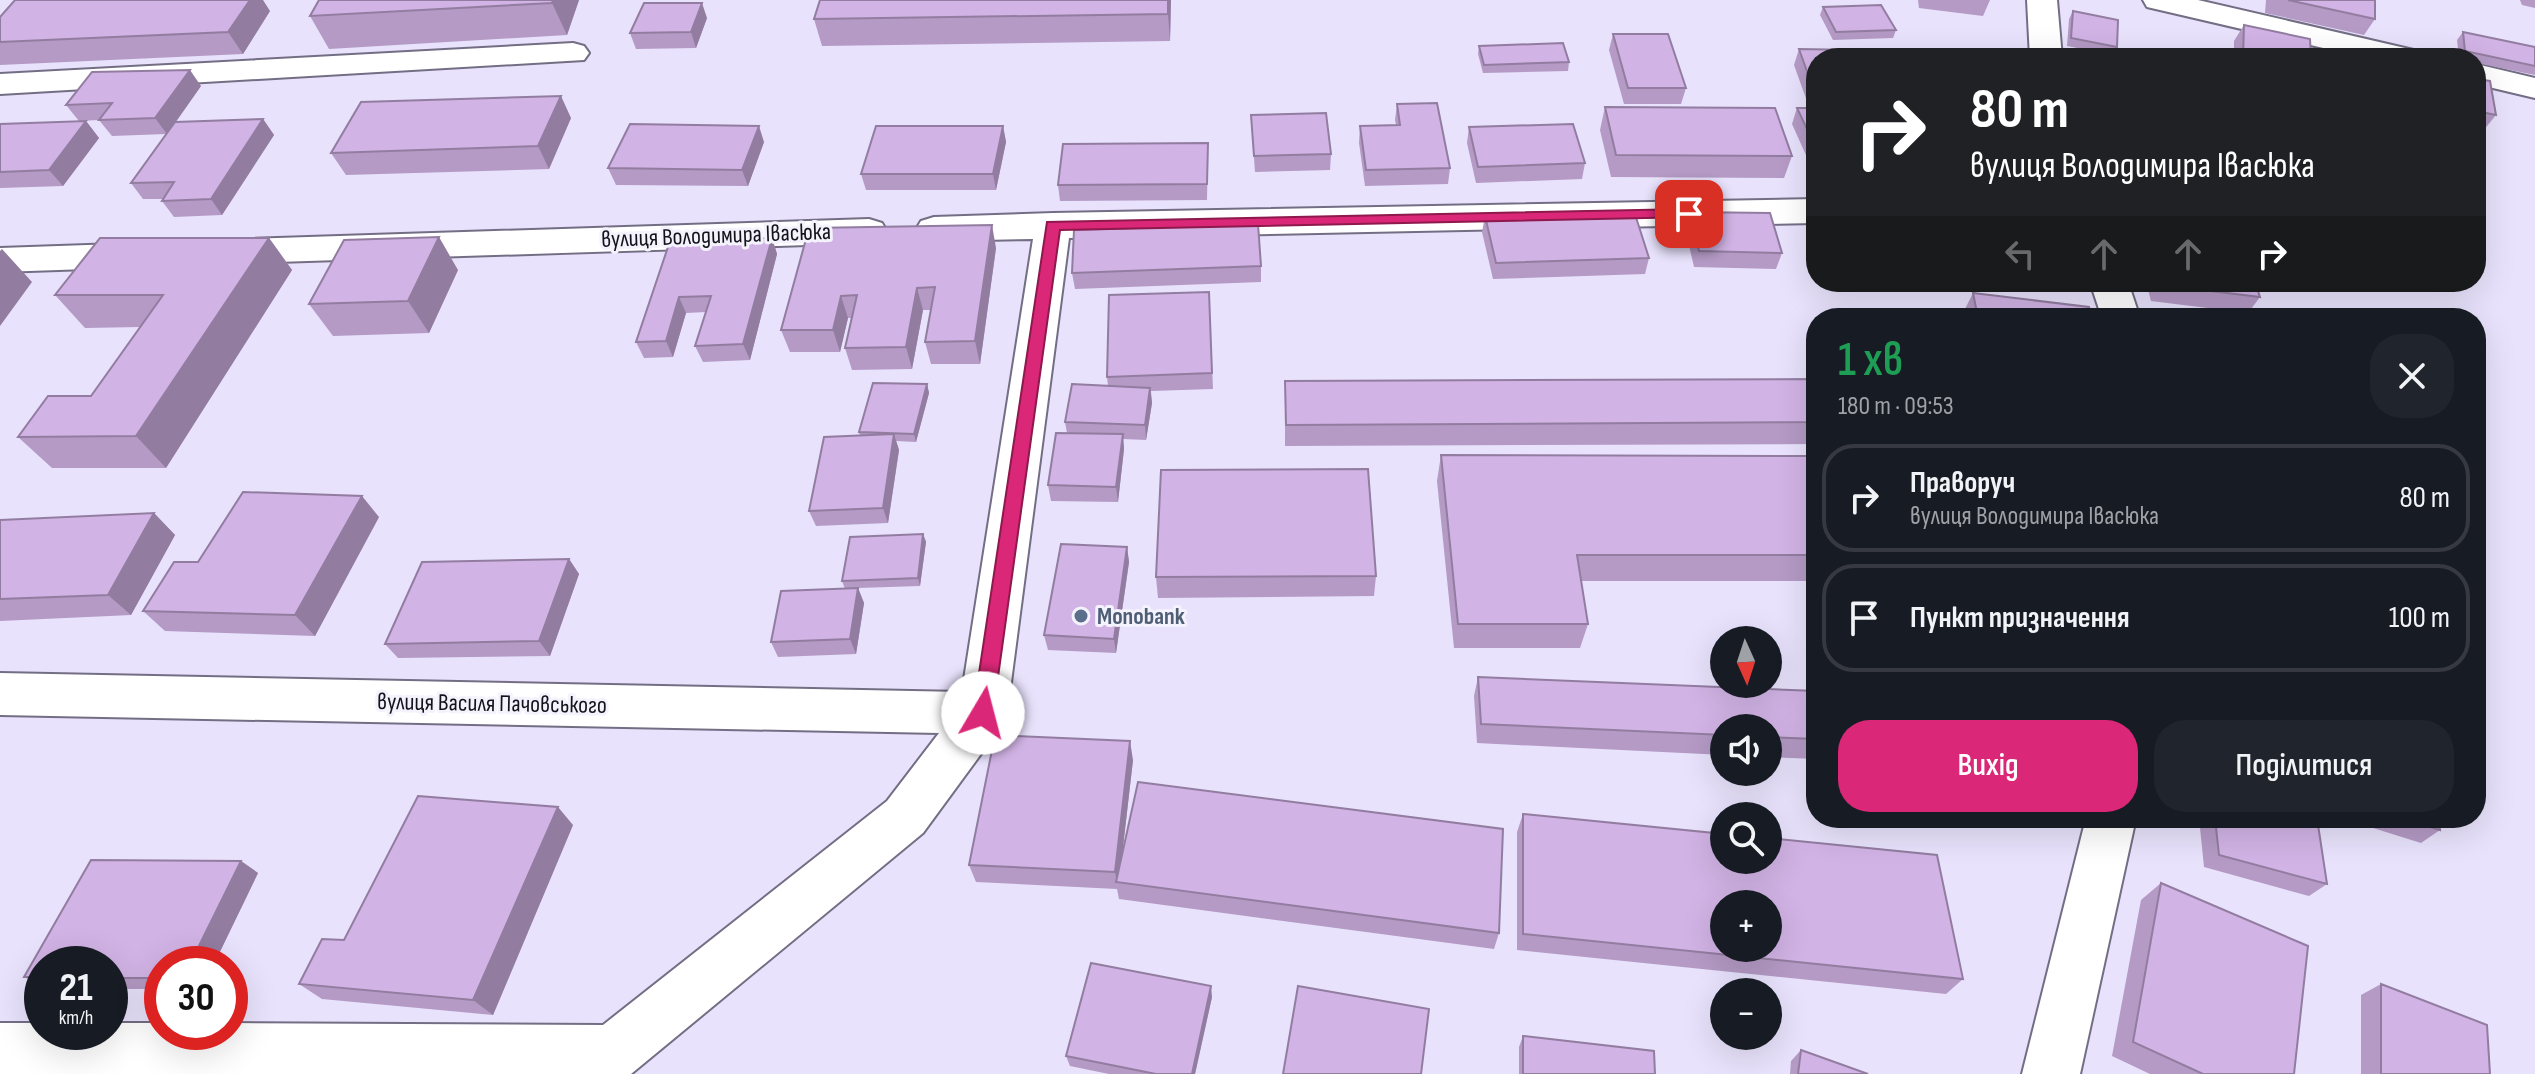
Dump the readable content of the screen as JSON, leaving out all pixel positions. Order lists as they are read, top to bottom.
{
  "streets": {
    "street": ["вулиця Володимира Івасюка", "вулиця Василя Пачовського"]
  },
  "places": ["Monobank"],
  "north": "bottom",
  "page": {
    "turn": ["80 m", "вулиця Володимира Івасюка"],
    "heading": ["1 хв", "180 m · 09:53"],
    "list": [
      {
        "name": "Праворуч",
        "note": "вулиця Володимира Івасюка",
        "value": "80 m"
      },
      {
        "name": "Пункт призначення",
        "value": "100 m"
      }
    ],
    "map_buttons": ["+", "−"],
    "buttons": ["Вихід", "Поділитися"],
    "speed": "21 km/h",
    "limit": "30"
  }
}
